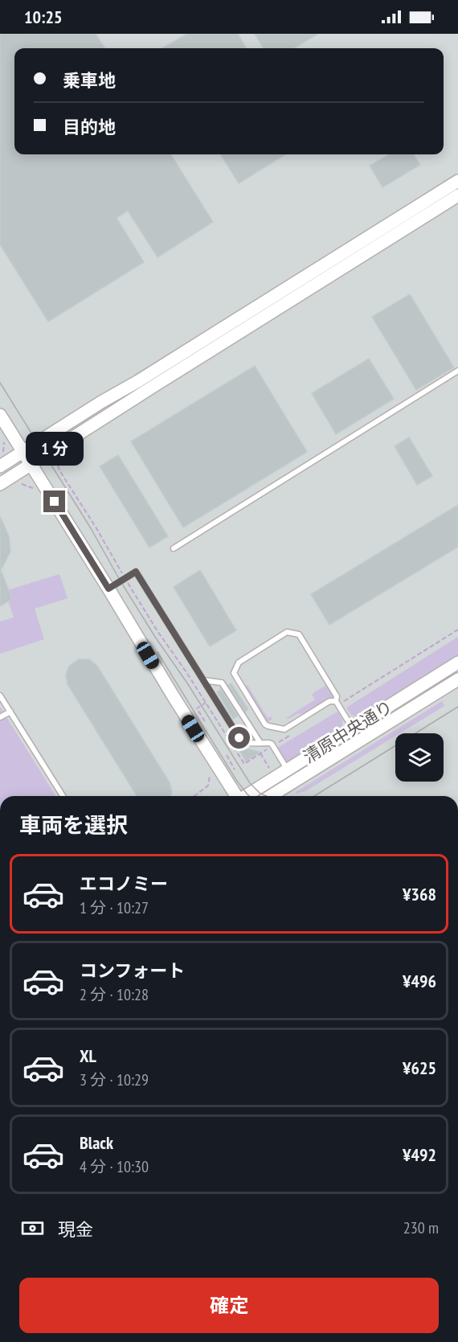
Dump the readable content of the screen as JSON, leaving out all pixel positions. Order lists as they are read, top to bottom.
{
  "streets": {
    "street": ["清原中央通り"]
  },
  "page": {
    "status": "10:25",
    "banner": ["乗車地", "目的地"],
    "bubble": "1 分",
    "heading": "車両を選択",
    "list": [
      {
        "name": "エコノミー",
        "note": "1 分 · 10:27",
        "value": "¥368"
      },
      {
        "name": "コンフォート",
        "note": "2 分 · 10:28",
        "value": "¥496"
      },
      {
        "name": "XL",
        "note": "3 分 · 10:29",
        "value": "¥625"
      },
      {
        "name": "Black",
        "note": "4 分 · 10:30",
        "value": "¥492"
      }
    ],
    "pay": ["現金", "230 m"],
    "buttons": "確定"
  }
}
